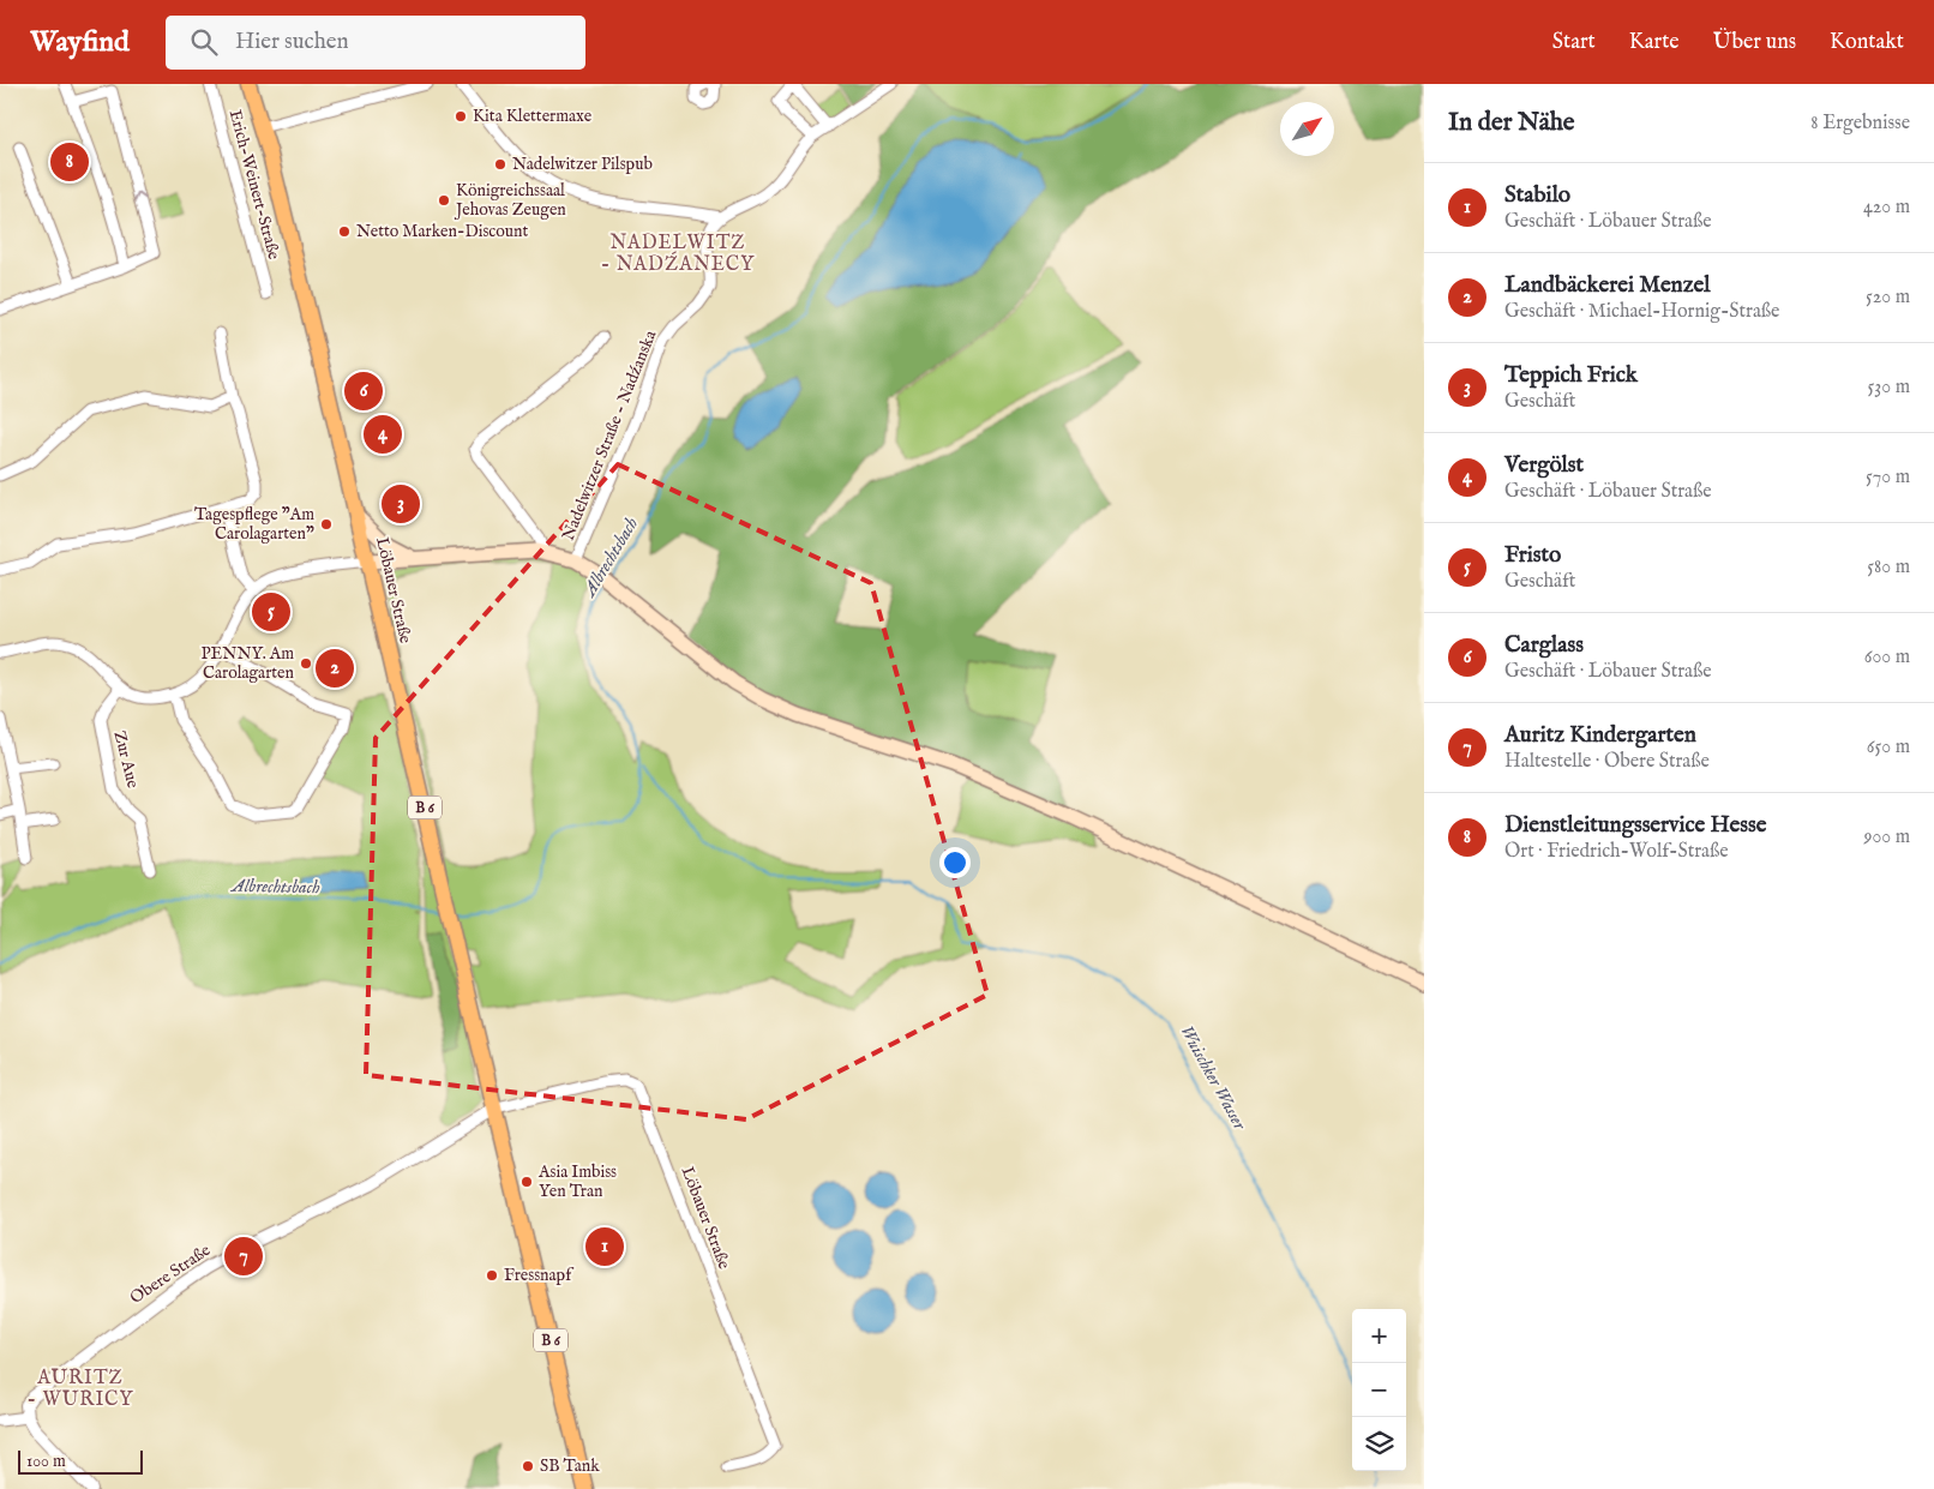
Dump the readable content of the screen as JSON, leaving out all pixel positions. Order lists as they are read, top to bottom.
{
  "streets": {
    "main road": ["Löbauer Straße", "B 6"],
    "street": [
      "Erich-Weinert-Straße",
      "Nadelwitzer Straße - Nadźanska",
      "Zur Aue",
      "Obere Straße"
    ]
  },
  "crossings": [
    ["Löbauer Straße", "Obere Straße"]
  ],
  "districts": ["NADELWITZ - NADŹANECY", "AURITZ - WURICY"],
  "water": ["Albrechtsbach", "Wuischker Wasser"],
  "places": [
    "Kita Klettermaxe",
    "Nadelwitzer Pilspub",
    "Königreichssaal Jehovas Zeugen",
    "Netto Marken-Discount",
    "Tagespflege \"Am Carolagarten\"",
    "PENNY. Am Carolagarten",
    "Asia Imbiss Yen Tran",
    "Fressnapf",
    "SB Tank"
  ],
  "scale_bar": "100 m",
  "north": "top right",
  "page": {
    "header": "Wayfind",
    "search": "Hier suchen",
    "nav": [
      "Start",
      "Karte",
      "Über uns",
      "Kontakt"
    ],
    "heading": ["In der Nähe", "8 Ergebnisse"],
    "pins": [
      "8",
      "6",
      "4",
      "3",
      "5",
      "2",
      "1",
      "7"
    ],
    "list": [
      {
        "mark": "1",
        "name": "Stabilo",
        "note": "Geschäft · Löbauer Straße",
        "value": "420 m"
      },
      {
        "mark": "2",
        "name": "Landbäckerei Menzel",
        "note": "Geschäft · Michael-Hornig-Straße",
        "value": "520 m"
      },
      {
        "mark": "3",
        "name": "Teppich Frick",
        "note": "Geschäft",
        "value": "530 m"
      },
      {
        "mark": "4",
        "name": "Vergölst",
        "note": "Geschäft · Löbauer Straße",
        "value": "570 m"
      },
      {
        "mark": "5",
        "name": "Fristo",
        "note": "Geschäft",
        "value": "580 m"
      },
      {
        "mark": "6",
        "name": "Carglass",
        "note": "Geschäft · Löbauer Straße",
        "value": "600 m"
      },
      {
        "mark": "7",
        "name": "Auritz Kindergarten",
        "note": "Haltestelle · Obere Straße",
        "value": "650 m"
      },
      {
        "mark": "8",
        "name": "Dienstleitungsservice Hesse",
        "note": "Ort · Friedrich-Wolf-Straße",
        "value": "900 m"
      }
    ],
    "map_buttons": ["+", "−"],
    "scale": "100 m"
  }
}
